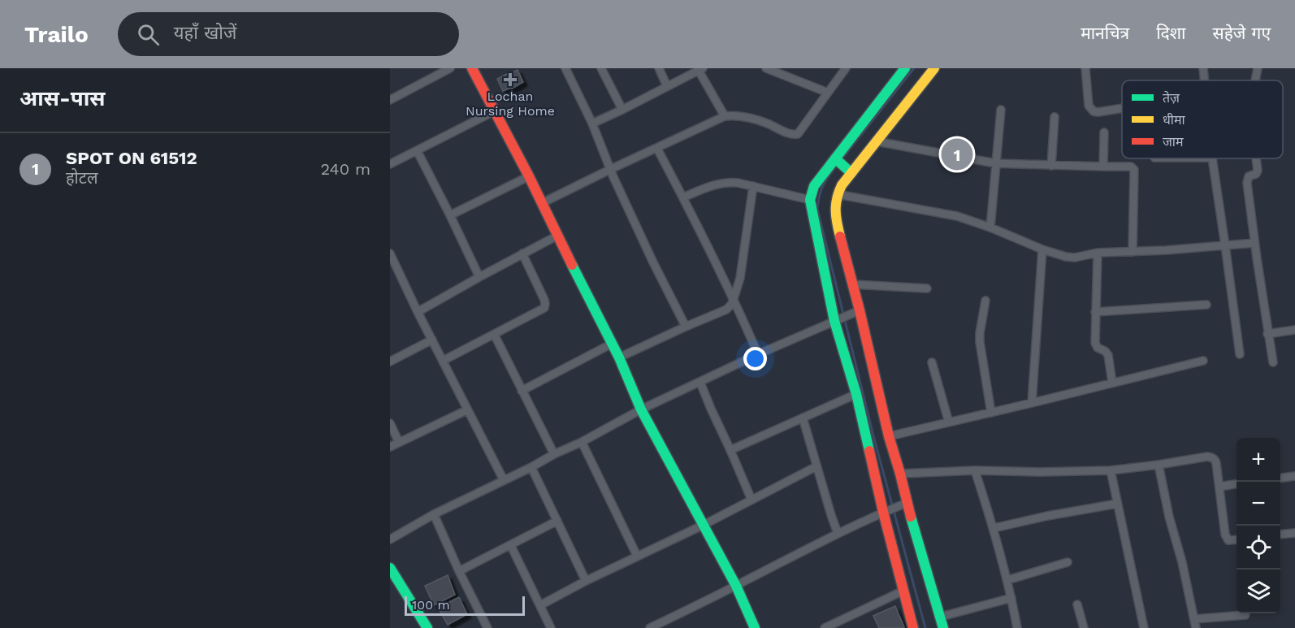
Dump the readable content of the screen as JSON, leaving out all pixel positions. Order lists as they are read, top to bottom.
{
  "places": {
    "health": ["Lochan Nursing Home"]
  },
  "legend": ["तेज़", "धीमा", "जाम"],
  "scale_bar": "100 m",
  "page": {
    "header": "Trailo",
    "search": "यहाँ खोजें",
    "nav": ["मानचित्र", "दिशा", "सहेजे गए"],
    "heading": "आस-पास",
    "list": [
      {
        "mark": "1",
        "name": "SPOT ON 61512",
        "note": "होटल",
        "value": "240 m"
      }
    ],
    "pins": "1",
    "map_buttons": ["+", "−"],
    "scale": "100 m"
  }
}
